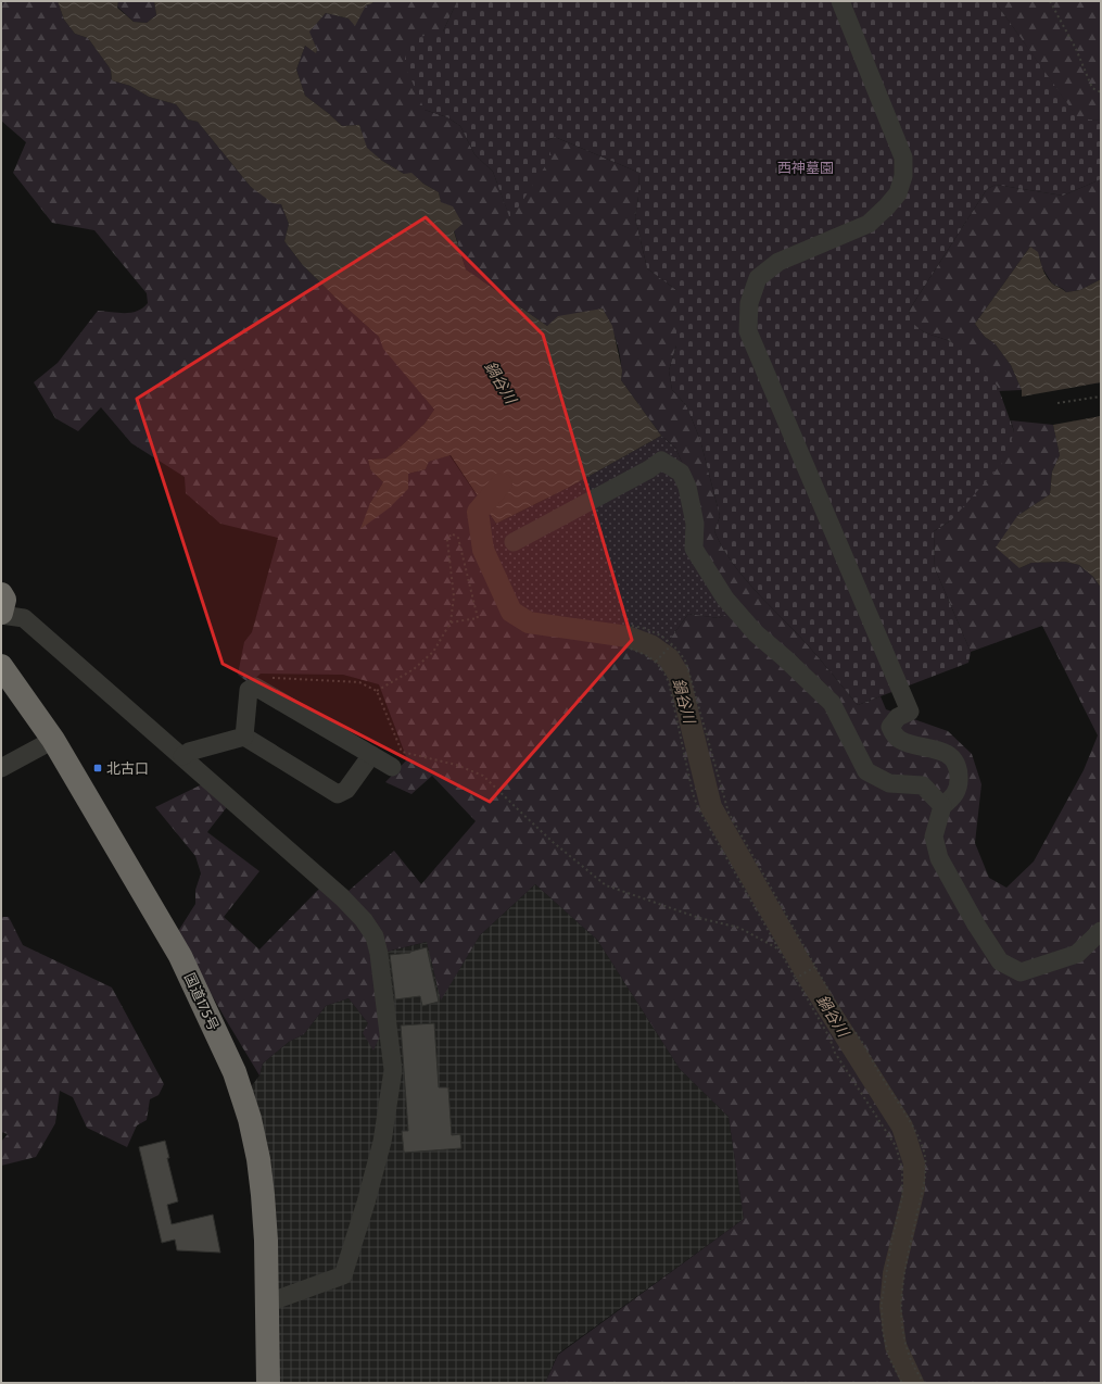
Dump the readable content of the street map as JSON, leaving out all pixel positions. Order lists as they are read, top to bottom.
{
  "streets": {
    "highway": ["国道175号"]
  },
  "water": ["鍋谷川"],
  "parks": ["西神墓園"],
  "places": {
    "transit": ["北古口"]
  }
}
